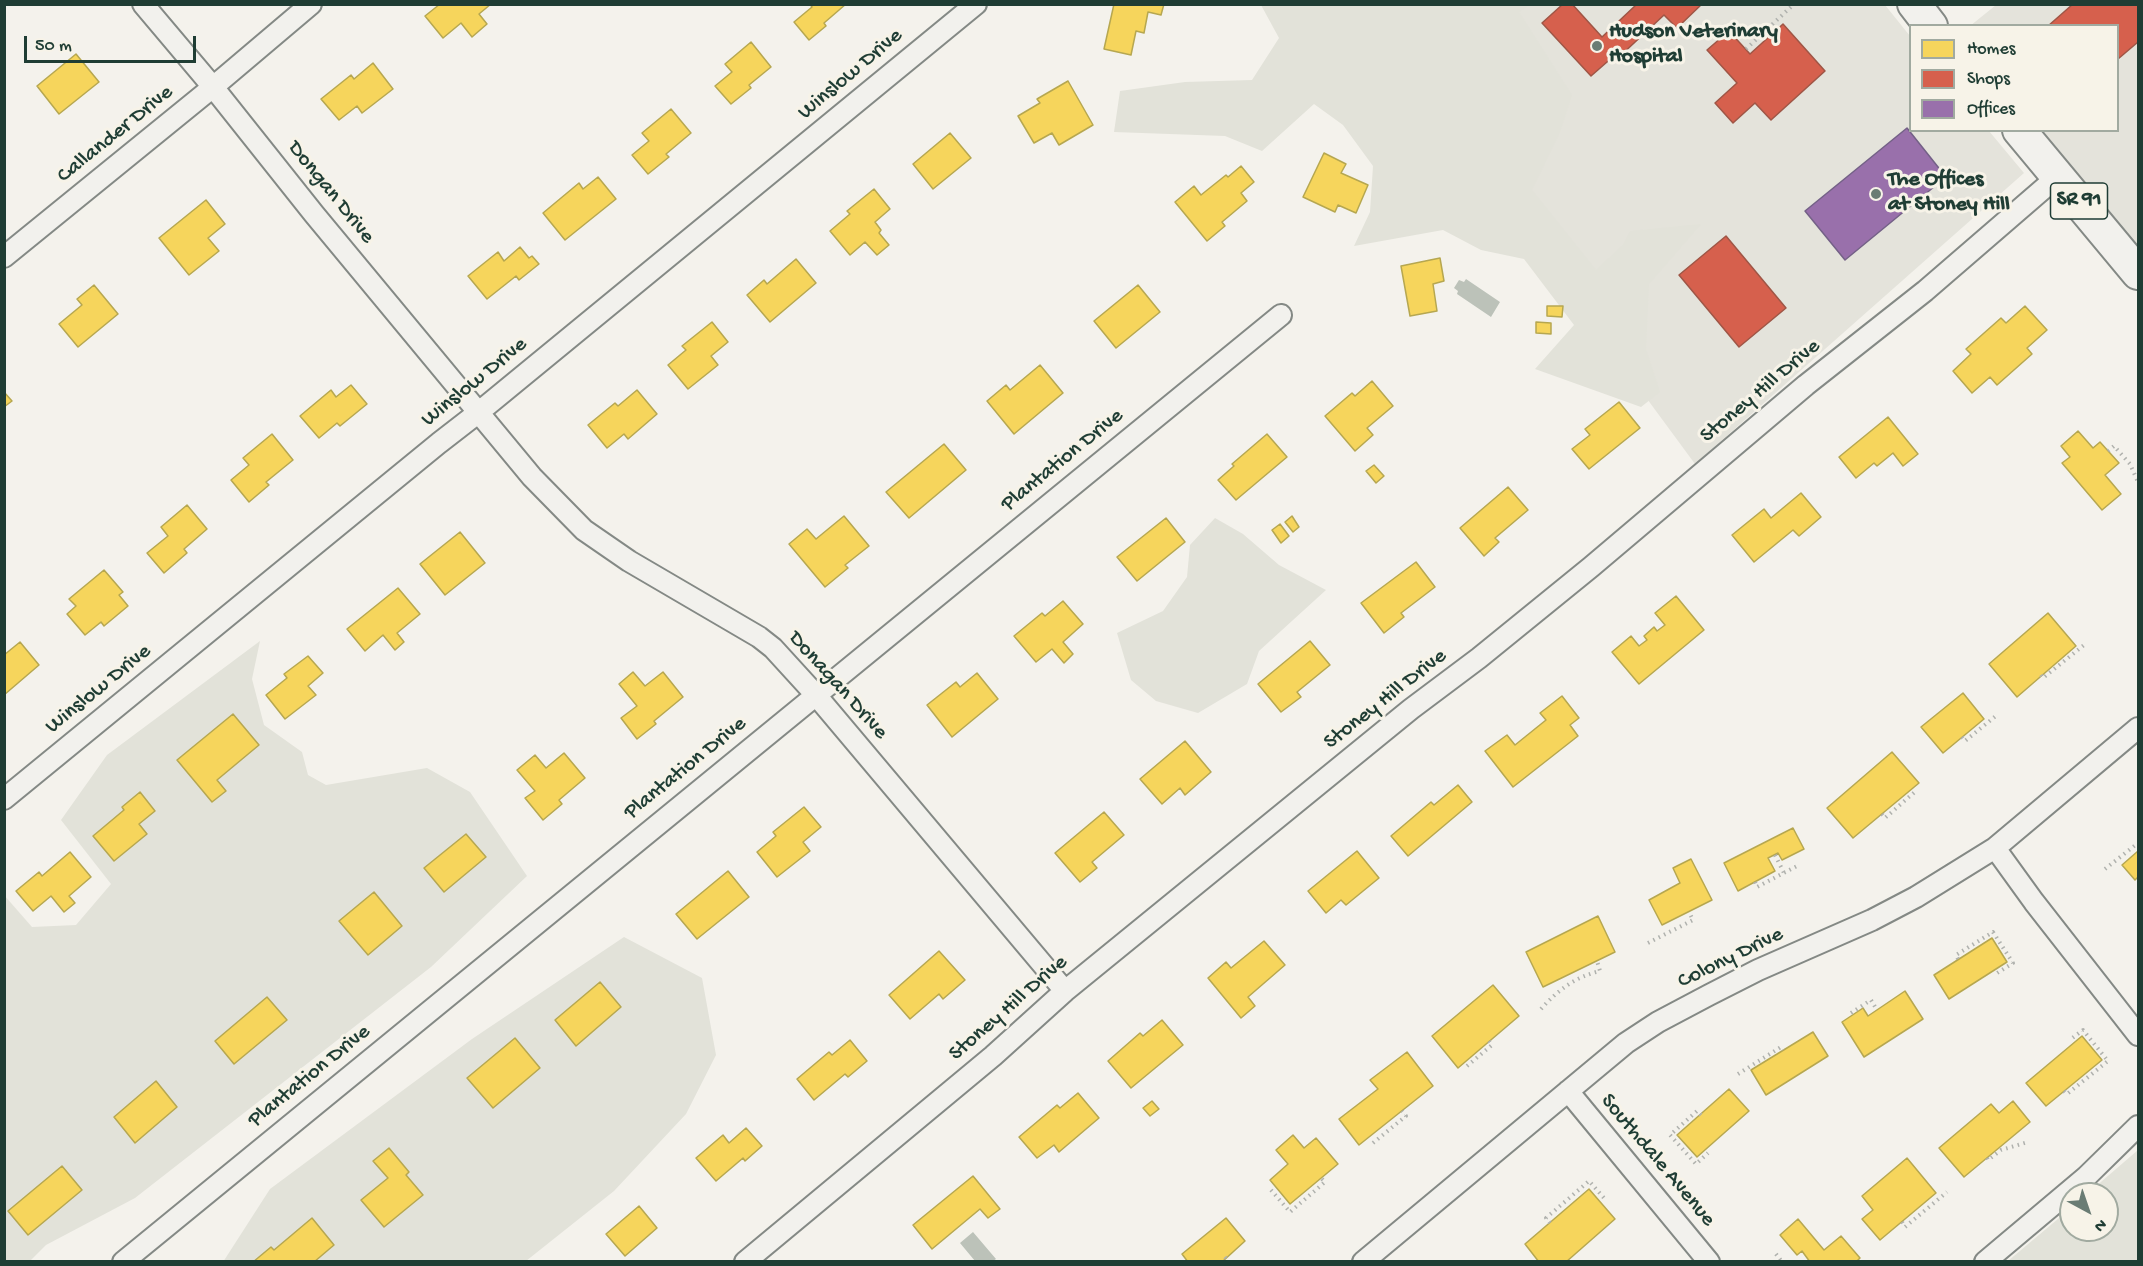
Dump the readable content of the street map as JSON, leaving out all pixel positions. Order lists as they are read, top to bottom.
{
  "streets": {
    "main road": ["SR 91"],
    "street": [
      "Winslow Drive",
      "Callander Drive",
      "Dongan Drive",
      "Stoney Hill Drive",
      "Plantation Drive",
      "Donagan Drive",
      "Colony Drive",
      "Southdale Avenue"
    ]
  },
  "crossings": [
    ["Winslow Drive", "Dongan Drive"],
    ["Winslow Drive", "Donagan Drive"],
    ["Callander Drive", "Dongan Drive"],
    ["Dongan Drive", "Donagan Drive"],
    ["SR 91", "Stoney Hill Drive"],
    ["Stoney Hill Drive", "Donagan Drive"],
    ["Plantation Drive", "Donagan Drive"],
    ["Colony Drive", "Southdale Avenue"]
  ],
  "places": ["Hudson Veterinary Hospital", "The Offices at Stoney Hill"],
  "legend": ["Homes", "Shops", "Offices"],
  "scale_bar": "50 m",
  "north": "bottom right"
}
